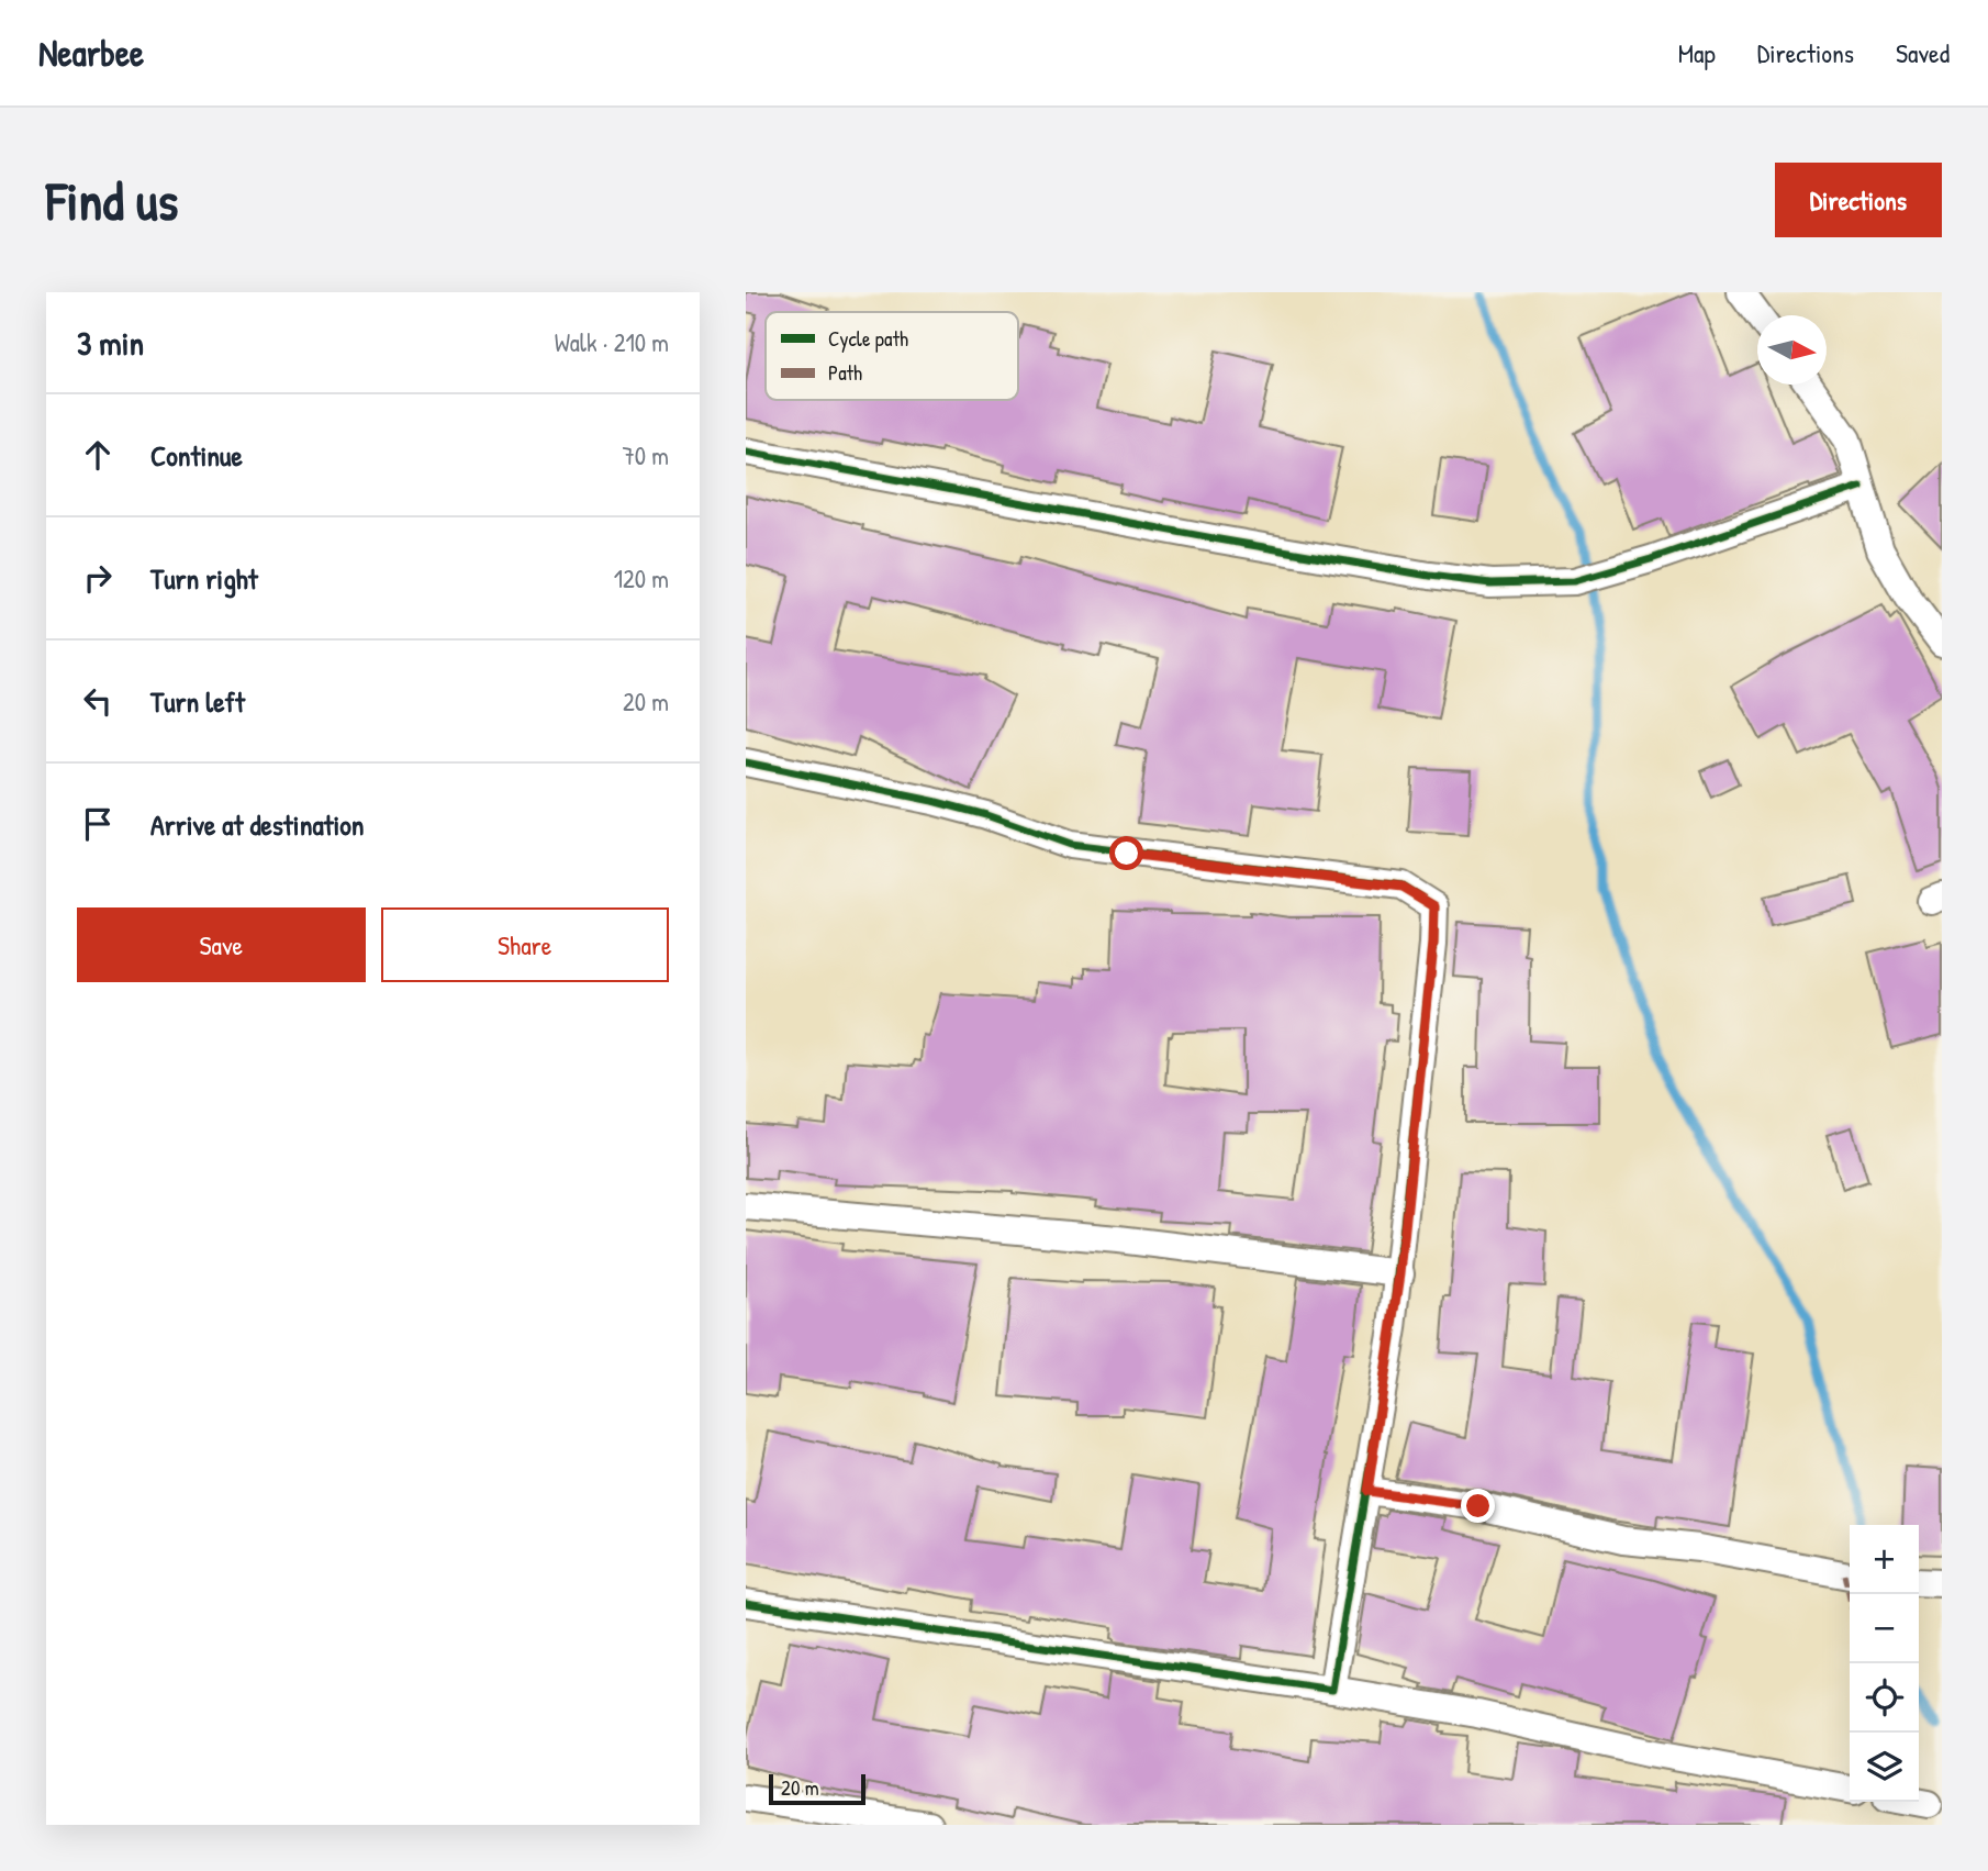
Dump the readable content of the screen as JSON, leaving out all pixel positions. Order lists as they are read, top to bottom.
{
  "legend": ["Cycle path", "Path"],
  "scale_bar": "20 m",
  "north": "right",
  "page": {
    "header": "Nearbee",
    "nav": ["Map", "Directions", "Saved"],
    "buttons": [
      "Directions",
      ["Save", "Share"]
    ],
    "title": "Find us",
    "heading": ["3 min", "Walk · 210 m"],
    "list": [
      ["Continue", "70 m"],
      ["Turn right", "120 m"],
      ["Turn left", "20 m"],
      "Arrive at destination"
    ],
    "map_buttons": ["+", "−"],
    "scale": "20 m"
  }
}
